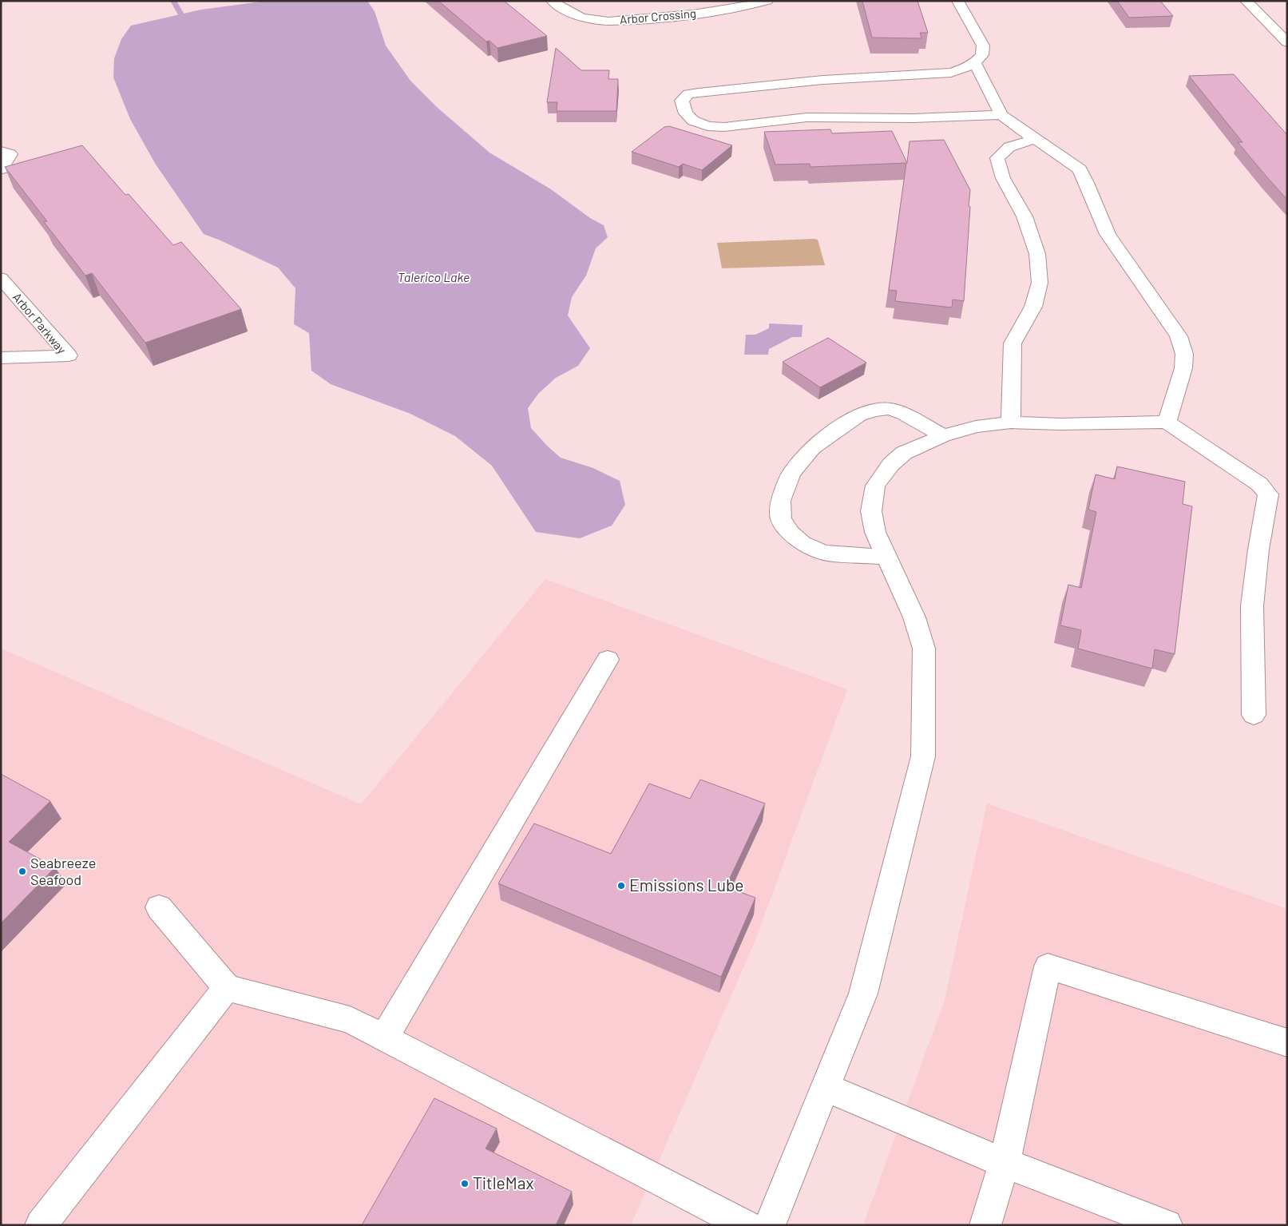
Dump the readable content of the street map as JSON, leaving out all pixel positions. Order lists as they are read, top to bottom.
{
  "streets": {
    "street": ["Arbor Crossing", "Arbor Parkway"]
  },
  "water": ["Talerico Lake"],
  "places": ["Seabreeze Seafood", "Emissions Lube", "TitleMax"]
}
